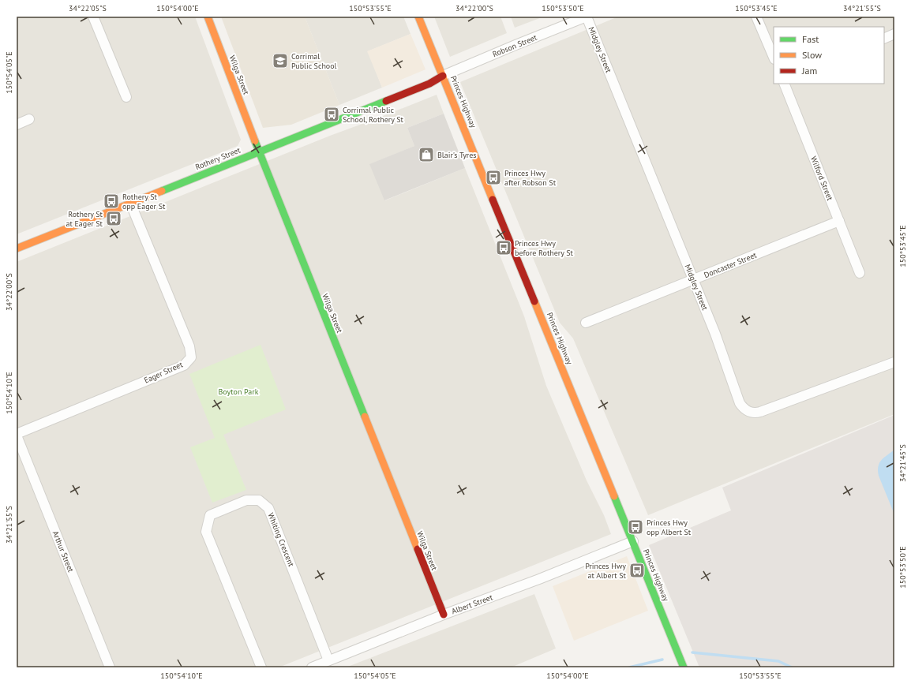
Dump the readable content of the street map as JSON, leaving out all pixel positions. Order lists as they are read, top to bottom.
{
  "streets": {
    "main road": ["Wilga Street", "Princes Highway", "Rothery Street"],
    "street": [
      "Robson Street",
      "Midgley Street",
      "Wilford Street",
      "Doncaster Street",
      "Eager Street",
      "Whiting Crescent",
      "Arthur Street",
      "Albert Street"
    ]
  },
  "crossings": [
    ["Robson Street", "Midgley Street"],
    ["Robson Street", "Princes Highway"],
    ["Robson Street", "Rothery Street"],
    ["Midgley Street", "Doncaster Street"],
    ["Wilga Street", "Rothery Street"],
    ["Wilga Street", "Albert Street"],
    ["Princes Highway", "Rothery Street"],
    ["Princes Highway", "Albert Street"],
    ["Rothery Street", "Eager Street"],
    ["Wilford Street", "Doncaster Street"],
    ["Eager Street", "Arthur Street"],
    ["Whiting Crescent", "Albert Street"]
  ],
  "parks": ["Boyton Park"],
  "places": {
    "school or university": ["Corrimal Public School"],
    "bus stop": [
      "Corrimal Public School, Rothery St",
      "Princes Hwy after Robson St",
      "Rothery St opp Eager St",
      "Rothery St at Eager St",
      "Princes Hwy before Rothery St",
      "Princes Hwy opp Albert St",
      "Princes Hwy at Albert St"
    ],
    "shop": ["Blair's Tyres"]
  },
  "legend": ["Fast", "Slow", "Jam"],
  "coordinates": [
    "34°22'05\"S",
    "150°54'00\"E",
    "150°53'55\"E",
    "34°22'00\"S",
    "150°53'50\"E",
    "150°53'45\"E",
    "34°21'55\"S",
    "150°54'05\"E",
    "150°54'10\"E",
    "34°21'45\"S"
  ]
}
